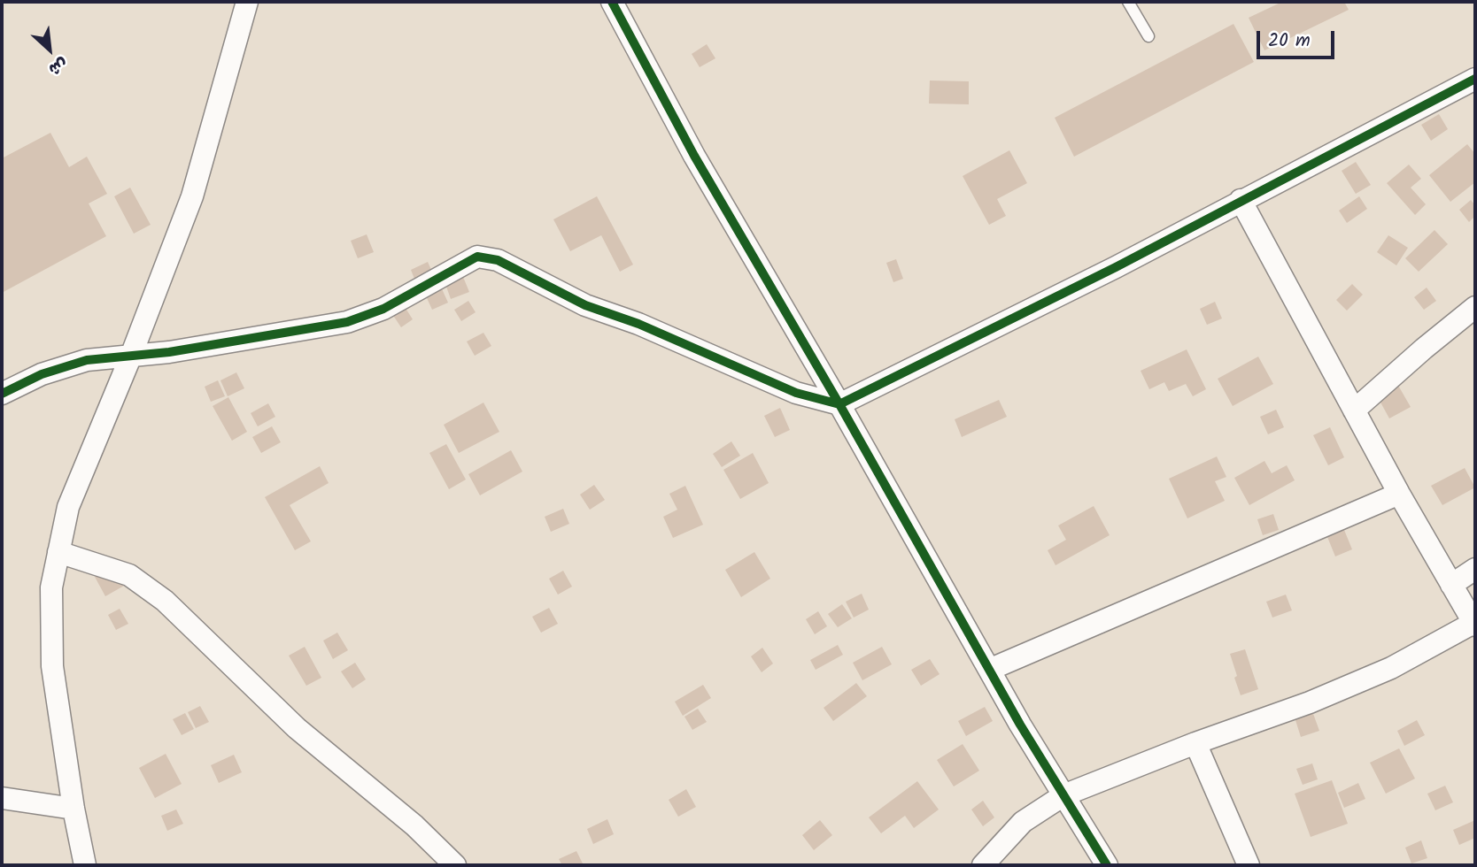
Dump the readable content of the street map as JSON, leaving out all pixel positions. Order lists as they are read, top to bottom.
{
  "scale_bar": "20 m",
  "north": "bottom right"
}
